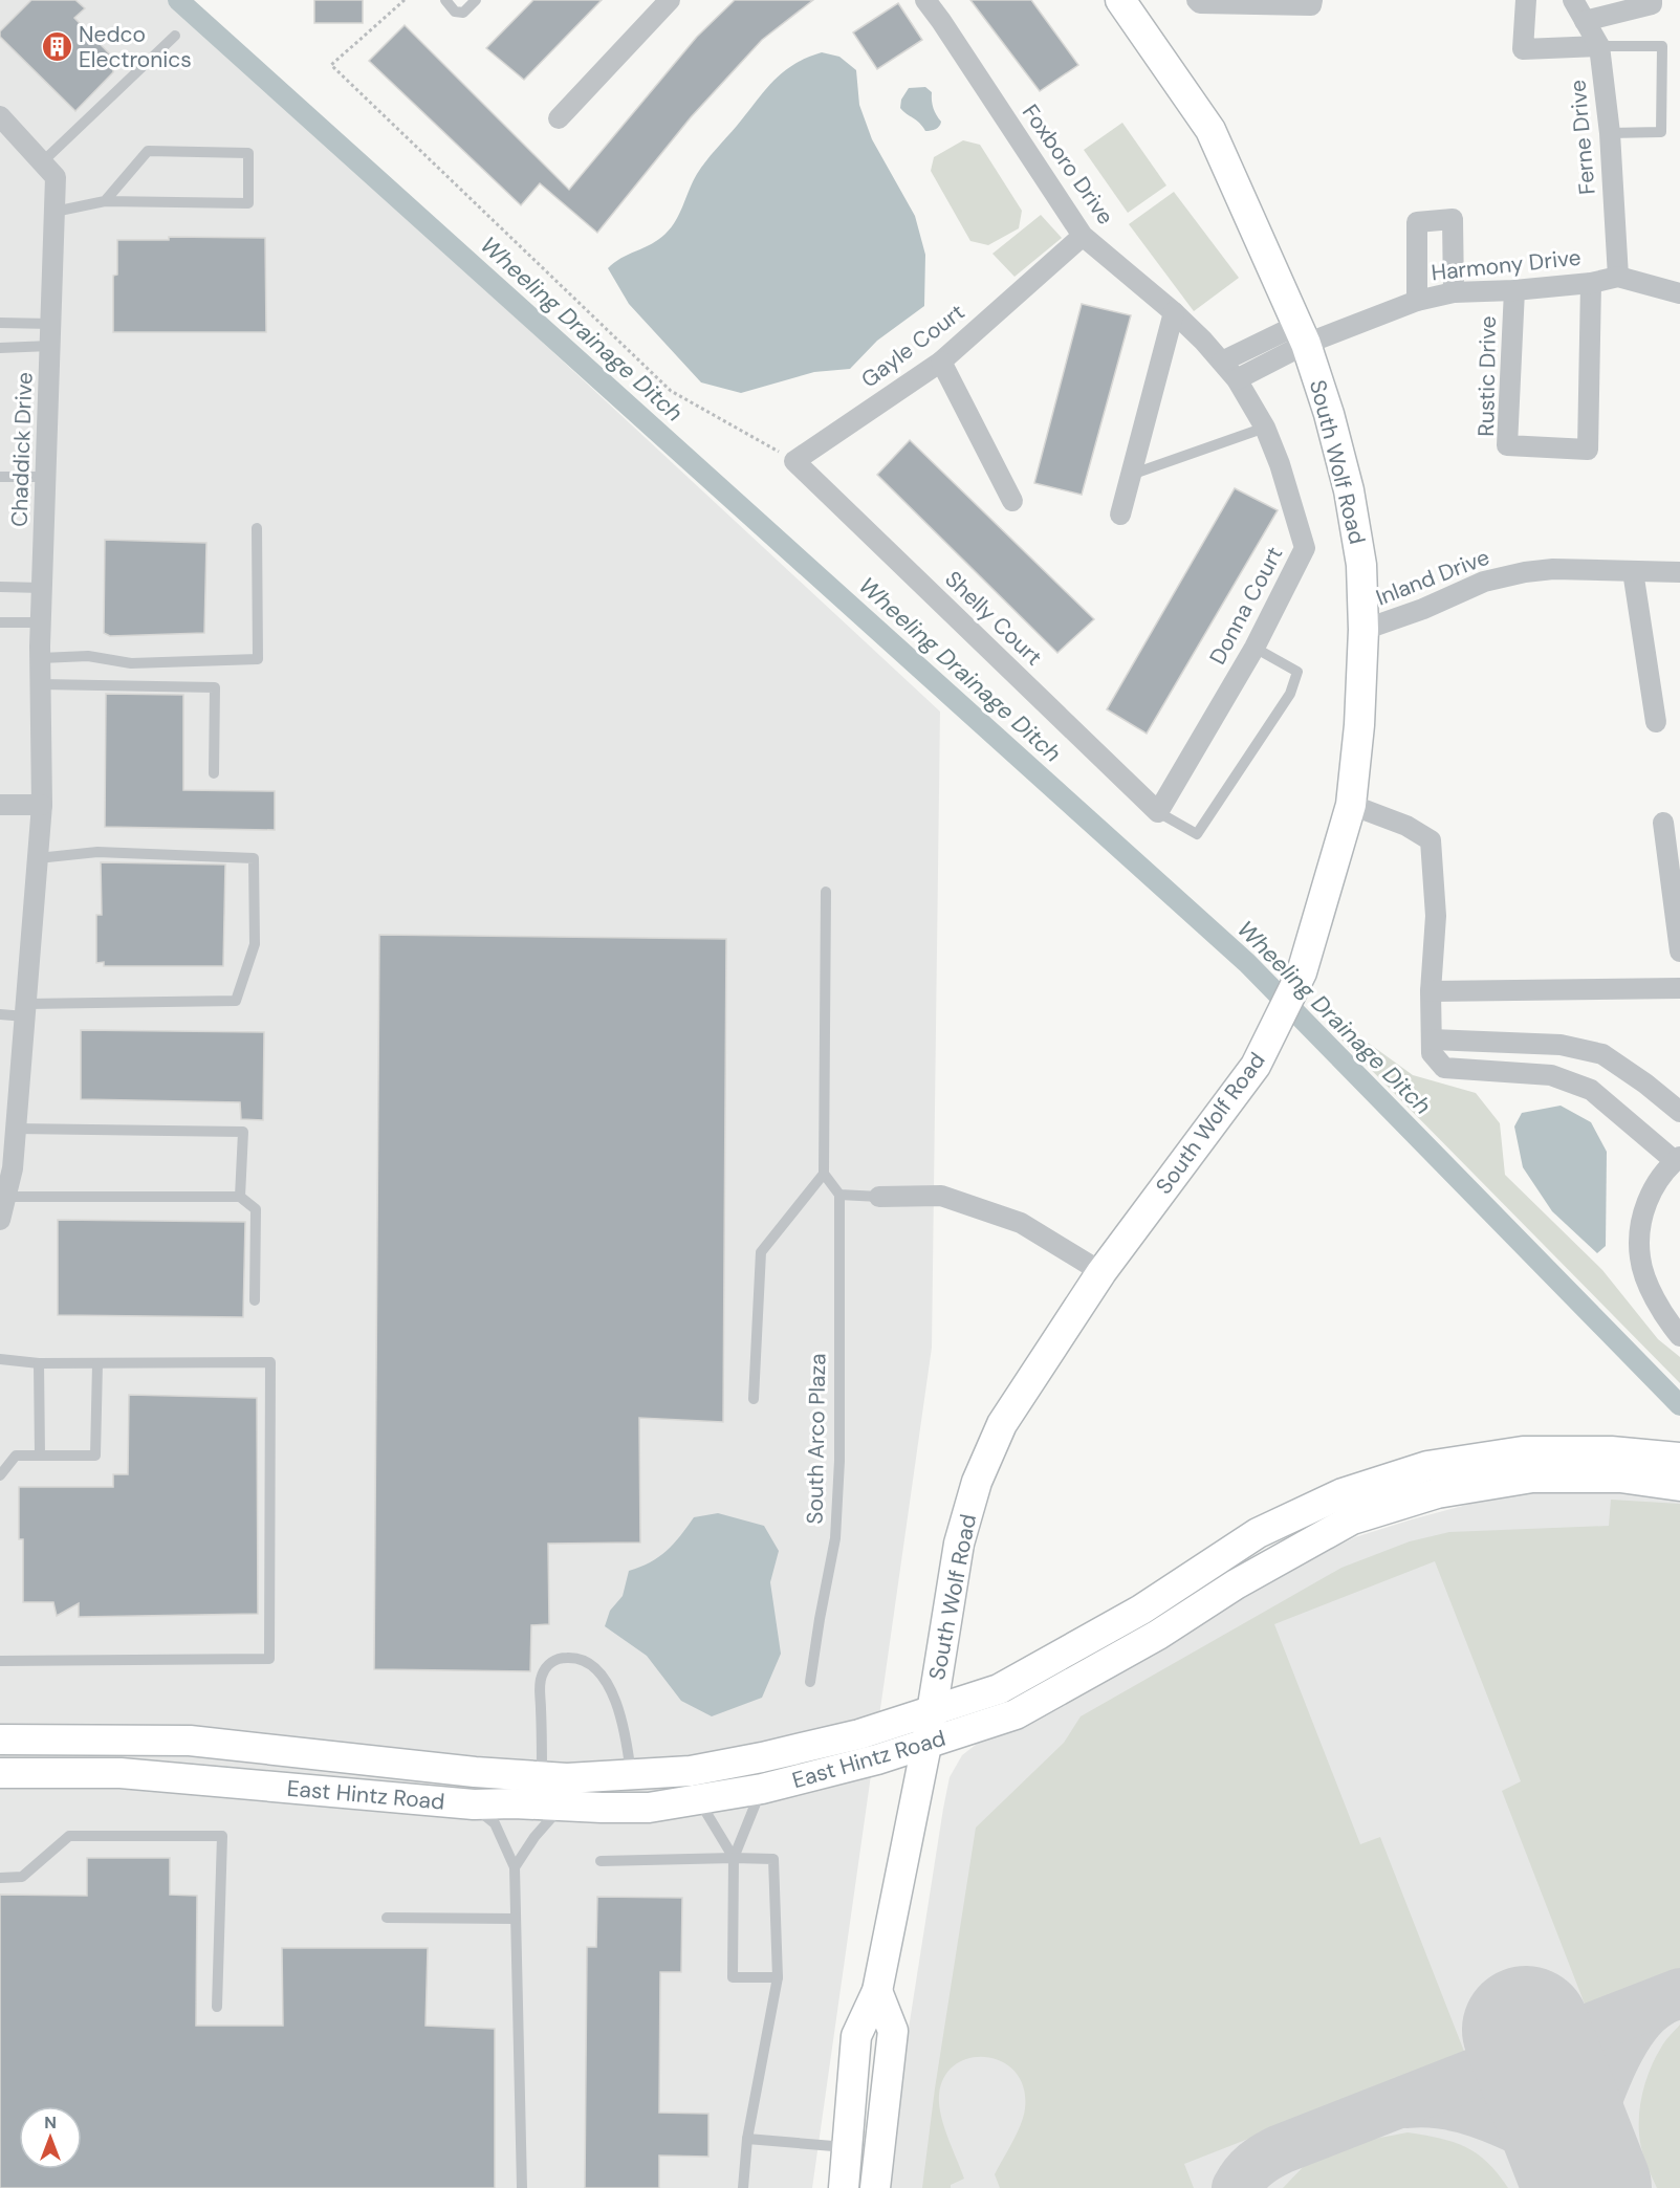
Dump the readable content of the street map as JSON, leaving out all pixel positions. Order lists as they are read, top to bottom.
{
  "streets": {
    "main road": ["South Wolf Road", "East Hintz Road"],
    "street": [
      "Ferne Drive",
      "Foxboro Drive",
      "Harmony Drive",
      "Gayle Court",
      "Rustic Drive",
      "Chaddick Drive",
      "Inland Drive",
      "Donna Court",
      "Shelly Court"
    ],
    "lane": ["South Arco Plaza"]
  },
  "crossings": [
    ["Ferne Drive", "Harmony Drive"],
    ["Foxboro Drive", "Gayle Court"],
    ["Foxboro Drive", "Donna Court"],
    ["Harmony Drive", "Rustic Drive"],
    ["Harmony Drive", "South Wolf Road"],
    ["Gayle Court", "Shelly Court"],
    ["South Wolf Road", "Inland Drive"],
    ["South Wolf Road", "East Hintz Road"],
    ["Donna Court", "Shelly Court"]
  ],
  "water": ["Wheeling Drainage Ditch"],
  "places": {
    "building": ["Nedco Electronics"]
  },
  "north": "top"
}
